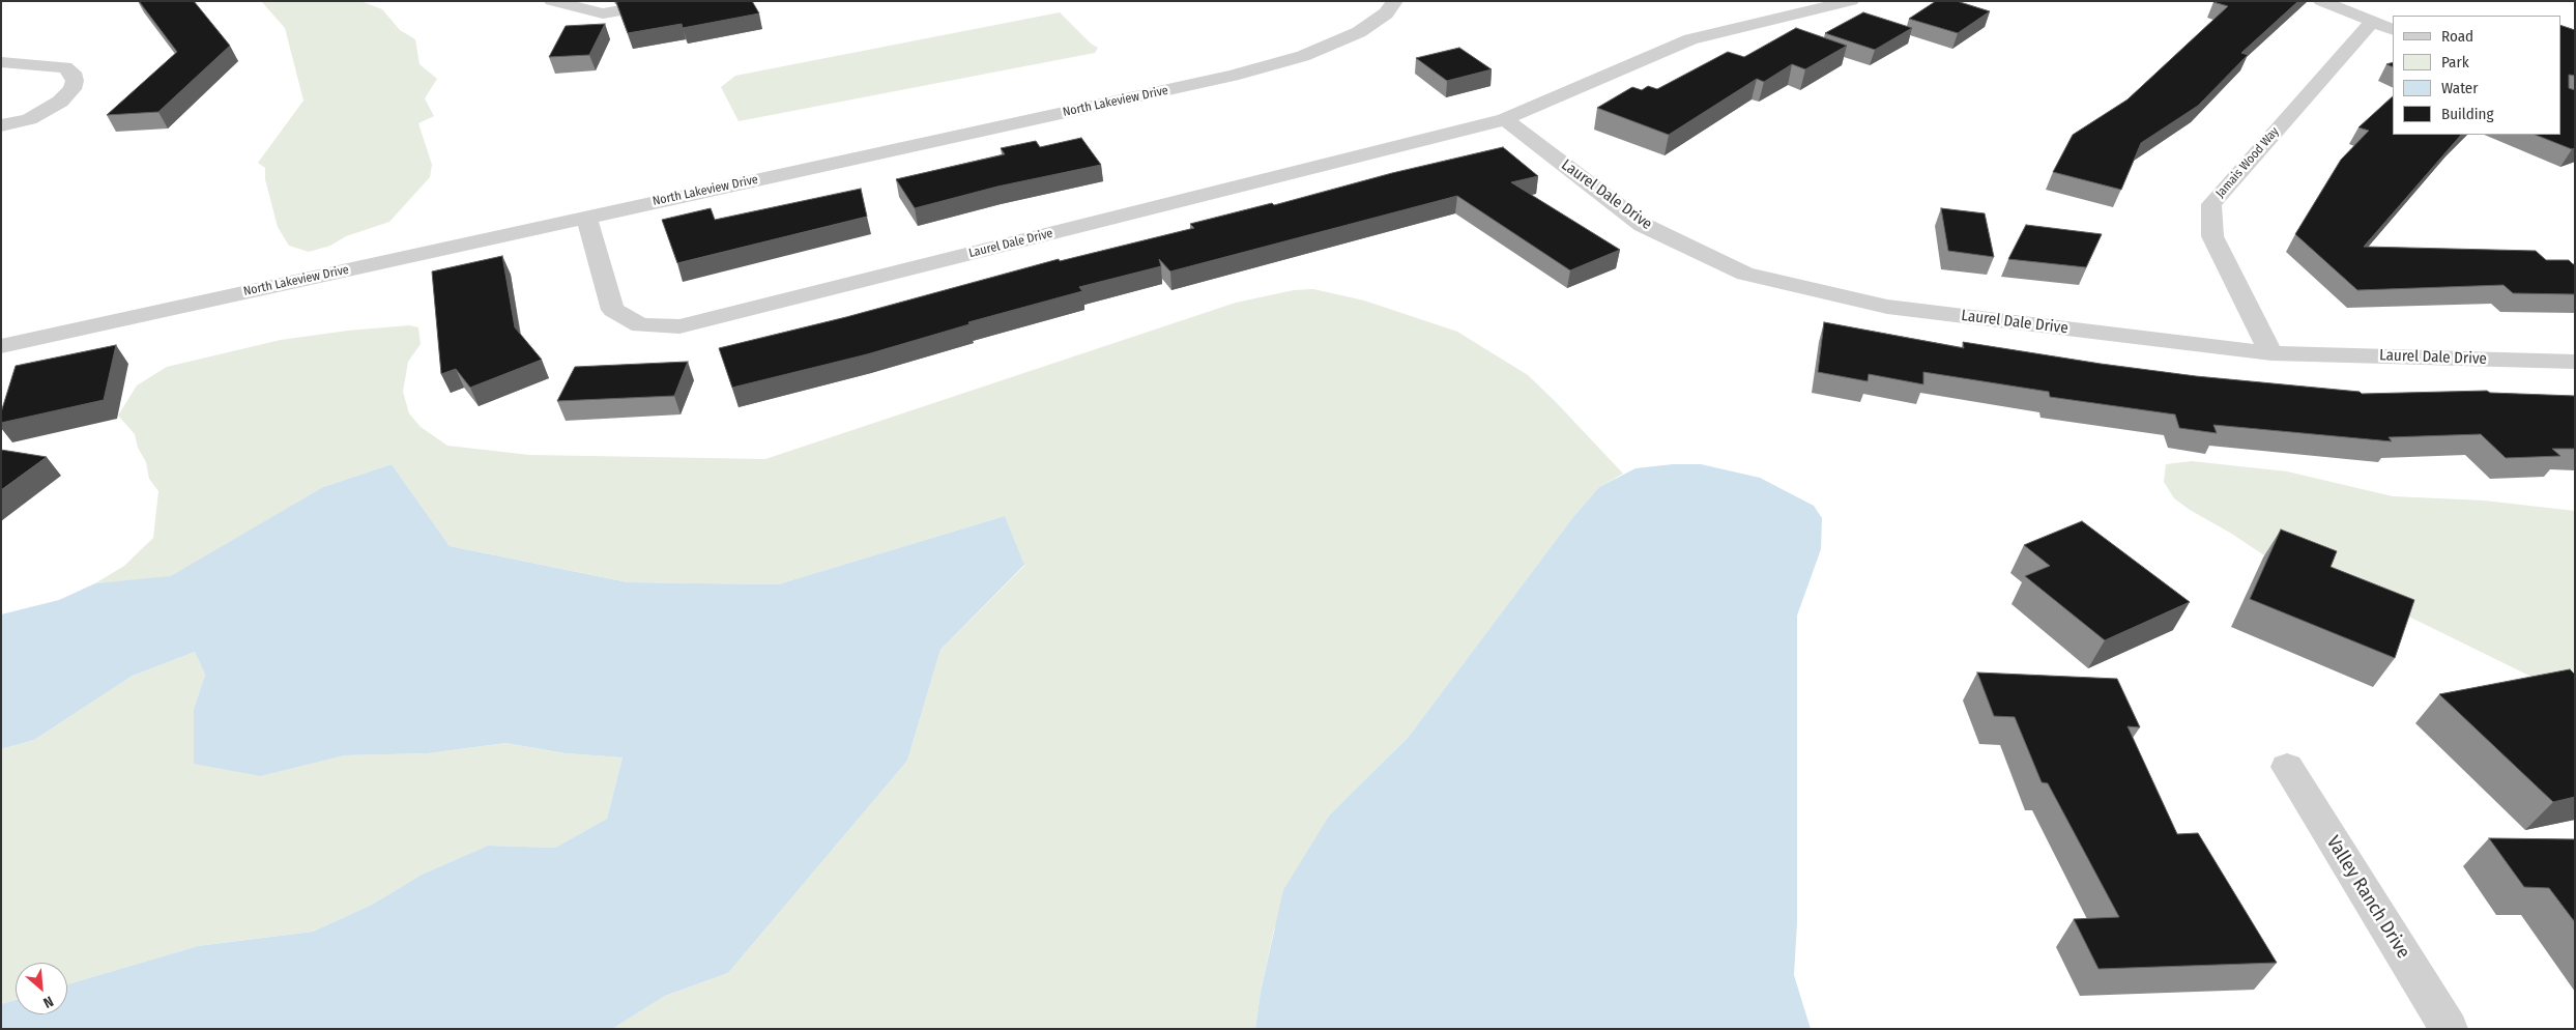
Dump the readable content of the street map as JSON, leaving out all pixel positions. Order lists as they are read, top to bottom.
{
  "streets": {
    "street": [
      "North Lakeview Drive",
      "Jamais Wood Way",
      "Laurel Dale Drive",
      "Valley Ranch Drive"
    ]
  },
  "crossings": [
    ["North Lakeview Drive", "Laurel Dale Drive"],
    ["Jamais Wood Way", "Laurel Dale Drive"]
  ],
  "legend": [
    "Road",
    "Park",
    "Water",
    "Building"
  ],
  "north": "bottom right"
}
